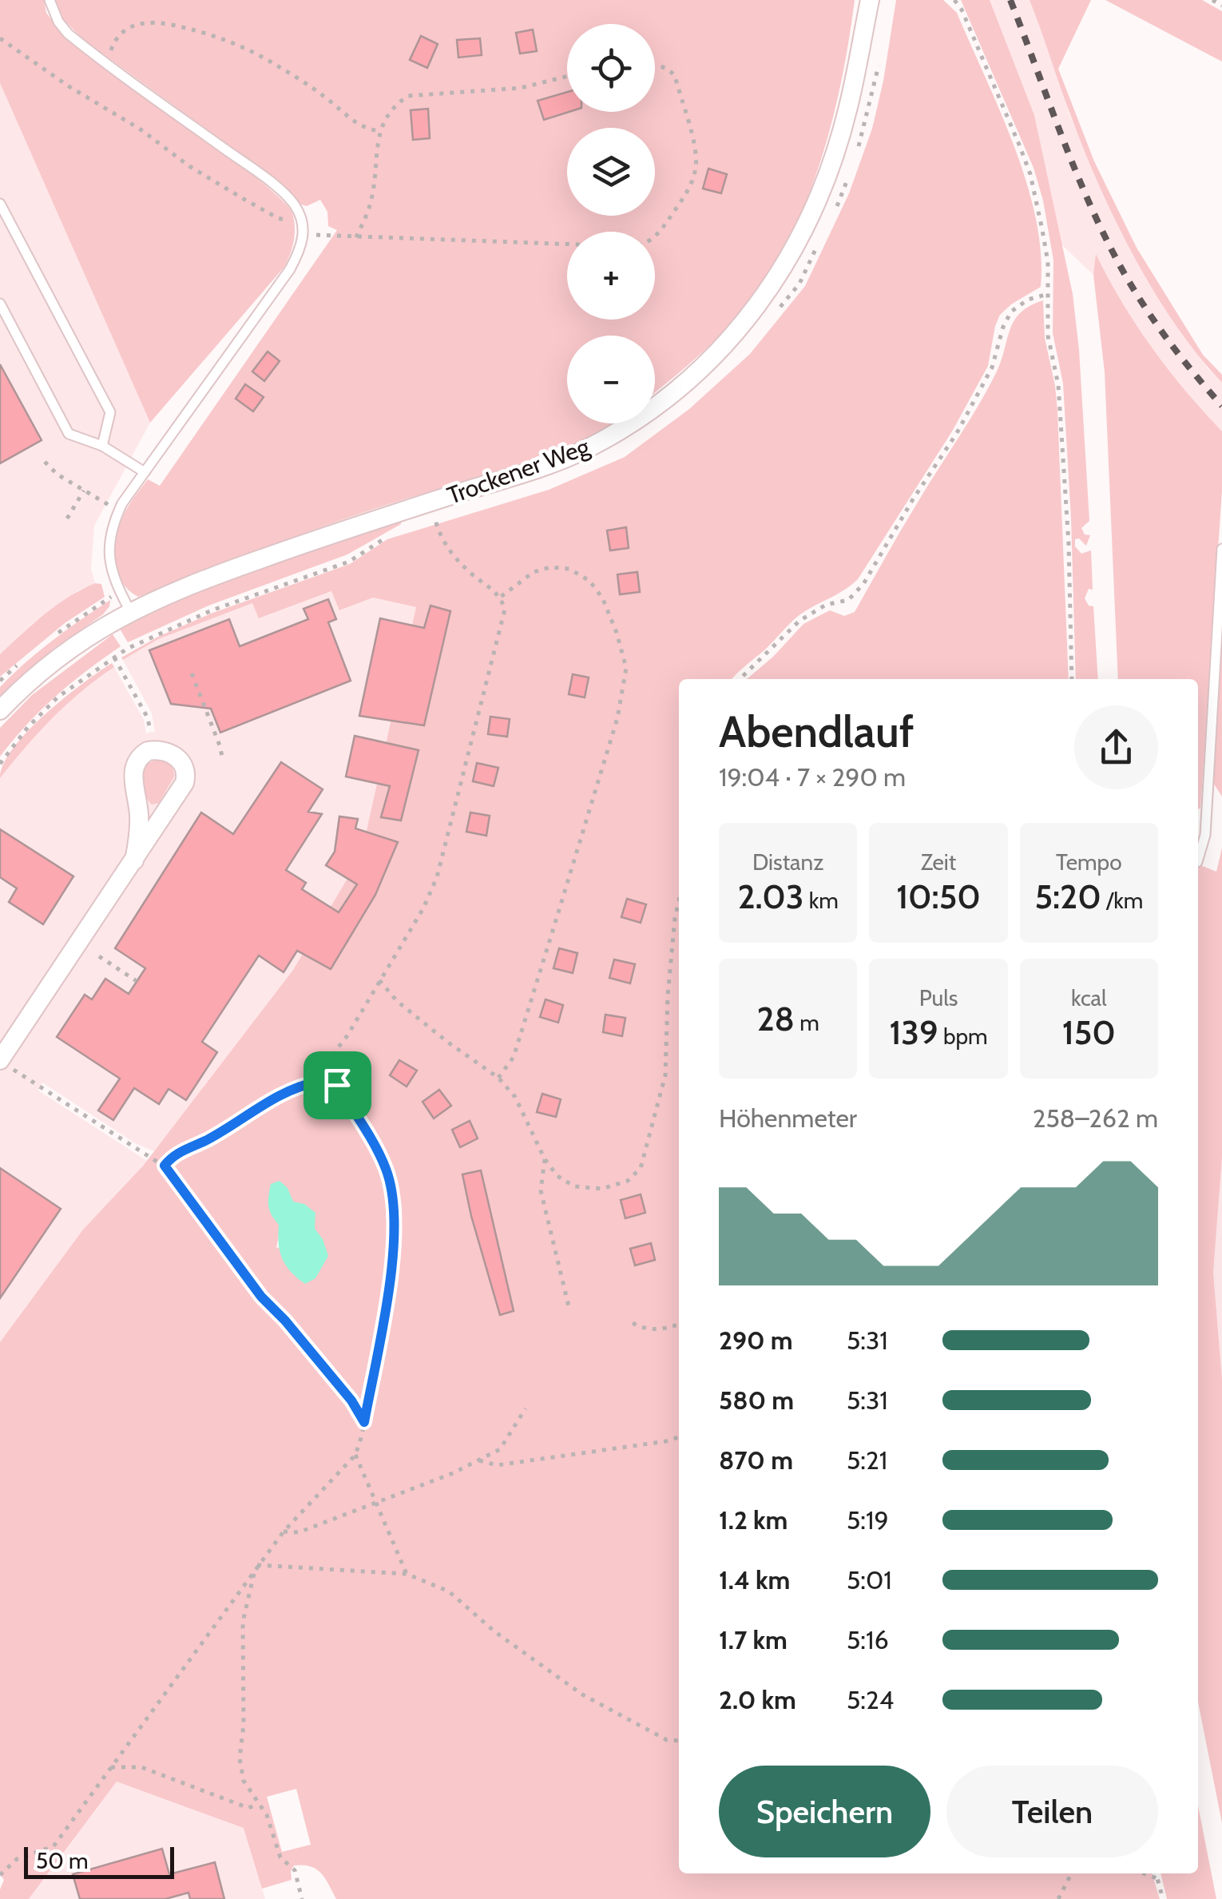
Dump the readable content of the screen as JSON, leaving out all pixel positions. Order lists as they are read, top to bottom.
{
  "streets": {
    "street": ["Trockener Weg"]
  },
  "scale_bar": "50 m",
  "page": {
    "map_buttons": ["+", "−"],
    "heading": ["Abendlauf", "19:04 · 7 × 290 m"],
    "stats": [
      ["Distanz", "2.03 km"],
      ["Zeit", "10:50"],
      ["Tempo", "5:20 /km"],
      ["28 m"],
      ["Puls", "139 bpm"],
      ["kcal", "150"]
    ],
    "chart": ["Höhenmeter", "258–262 m"],
    "list": [
      {
        "name": "290 m",
        "note": "5:31"
      },
      {
        "name": "580 m",
        "note": "5:31"
      },
      {
        "name": "870 m",
        "note": "5:21"
      },
      {
        "name": "1.2 km",
        "note": "5:19"
      },
      {
        "name": "1.4 km",
        "note": "5:01"
      },
      {
        "name": "1.7 km",
        "note": "5:16"
      },
      {
        "name": "2.0 km",
        "note": "5:24"
      }
    ],
    "buttons": ["Speichern", "Teilen"],
    "scale": "50 m"
  }
}
